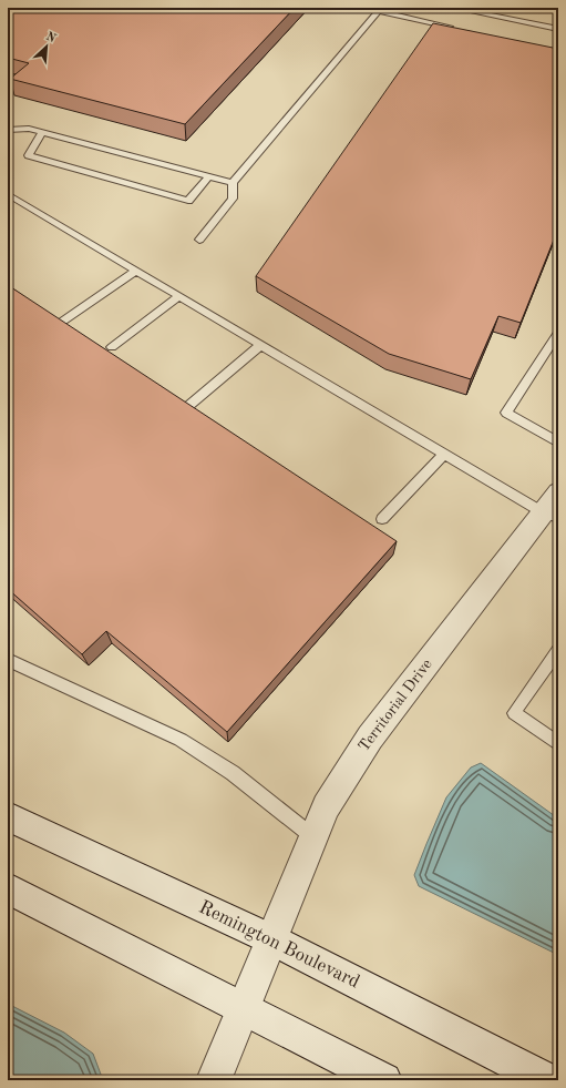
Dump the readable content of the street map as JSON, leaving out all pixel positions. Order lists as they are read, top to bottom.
{
  "streets": {
    "street": ["Territorial Drive", "Remington Boulevard"]
  },
  "crossings": [
    ["Territorial Drive", "Remington Boulevard"]
  ],
  "north": "top right"
}
